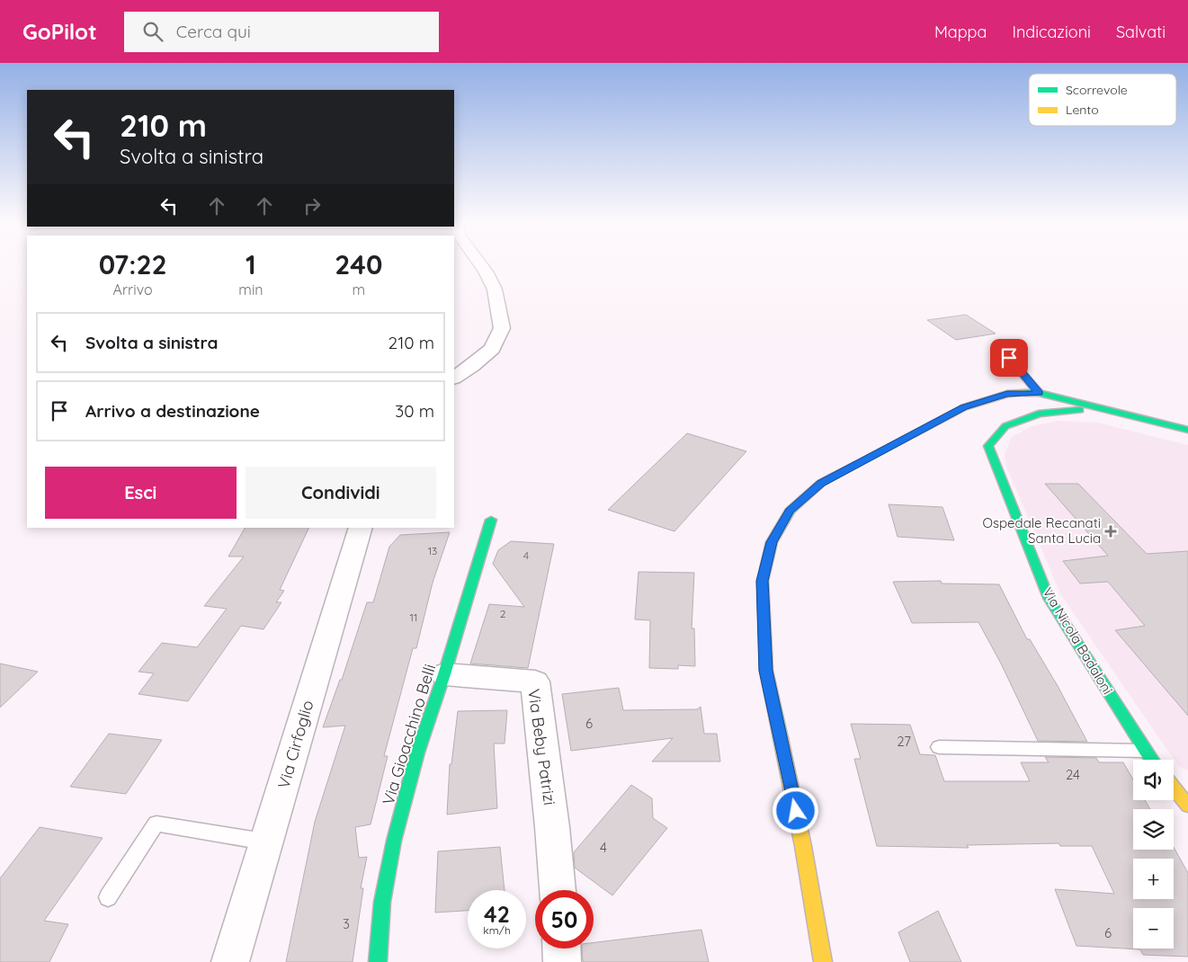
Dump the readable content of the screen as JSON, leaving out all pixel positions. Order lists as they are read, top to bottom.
{
  "streets": {
    "street": [
      "Via Nicola Badaloni",
      "Via Gioacchino Belli",
      "Via Cirfoglio",
      "Via Beby Patrizi"
    ]
  },
  "crossings": [
    ["Via Gioacchino Belli", "Via Beby Patrizi"]
  ],
  "places": {
    "health": ["Ospedale Recanati Santa Lucia"]
  },
  "house_numbers": [
    "13",
    "4",
    "2",
    "11",
    "6",
    "27",
    "24",
    "4",
    "3",
    "6"
  ],
  "legend": ["Scorrevole", "Lento"],
  "page": {
    "header": "GoPilot",
    "search": "Cerca qui",
    "nav": ["Mappa", "Indicazioni", "Salvati"],
    "turn": ["210 m", "Svolta a sinistra"],
    "eta": [
      "07:22",
      "Arrivo",
      "1",
      "min",
      "240",
      "m"
    ],
    "list": [
      {
        "name": "Svolta a sinistra",
        "value": "210 m"
      },
      {
        "name": "Arrivo a destinazione",
        "value": "30 m"
      }
    ],
    "buttons": ["Esci", "Condividi"],
    "map_buttons": ["+", "−"],
    "speed": "42 km/h",
    "limit": "50"
  }
}
